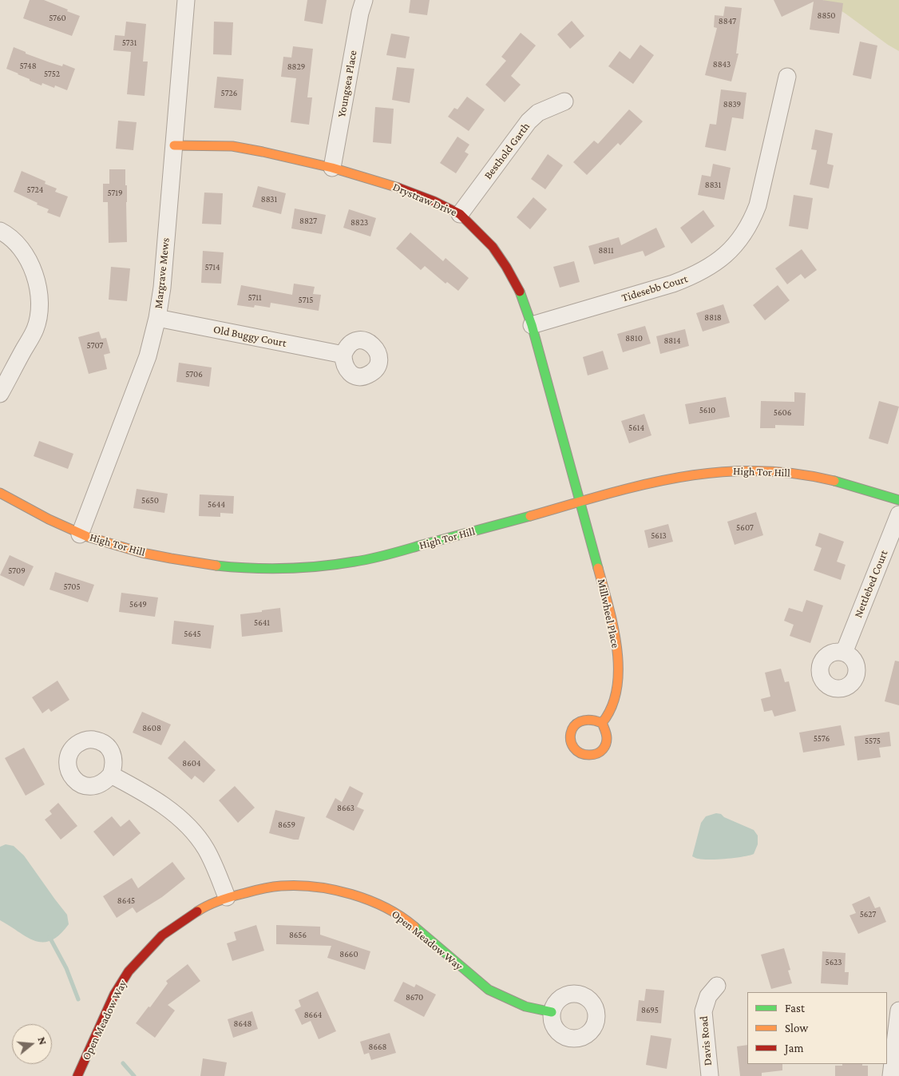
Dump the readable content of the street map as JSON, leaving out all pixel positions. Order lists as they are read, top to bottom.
{
  "streets": {
    "street": [
      "Youngsea Place",
      "Besthold Garth",
      "Drystraw Drive",
      "Margrave Mews",
      "Tidesebb Court",
      "Old Buggy Court",
      "High Tor Hill",
      "Nettlebed Court",
      "Millwheel Place",
      "Open Meadow Way",
      "Davis Road"
    ]
  },
  "crossings": [
    ["Youngsea Place", "Drystraw Drive"],
    ["Besthold Garth", "Drystraw Drive"],
    ["Drystraw Drive", "Margrave Mews"],
    ["Drystraw Drive", "Tidesebb Court"],
    ["Drystraw Drive", "High Tor Hill"],
    ["Drystraw Drive", "Millwheel Place"],
    ["Margrave Mews", "Old Buggy Court"],
    ["Margrave Mews", "High Tor Hill"],
    ["High Tor Hill", "Millwheel Place"]
  ],
  "house_numbers": [
    "8850",
    "5760",
    "8847",
    "5731",
    "8843",
    "5748",
    "8829",
    "5752",
    "5726",
    "8839",
    "8831",
    "5724",
    "5719",
    "8831",
    "8827",
    "8823",
    "8811",
    "5714",
    "5711",
    "5715",
    "8818",
    "8810",
    "8814",
    "5707",
    "5706",
    "5610",
    "5606",
    "5614",
    "5650",
    "5644",
    "5607",
    "5613",
    "5709",
    "5705",
    "5649",
    "5641",
    "5645",
    "8608",
    "5576",
    "5575",
    "8604",
    "8663",
    "8659",
    "8645",
    "5627",
    "8656",
    "8660",
    "5623",
    "8670",
    "8695",
    "8664",
    "8648",
    "8668"
  ],
  "legend": ["Fast", "Slow", "Jam"],
  "north": "right"
}
